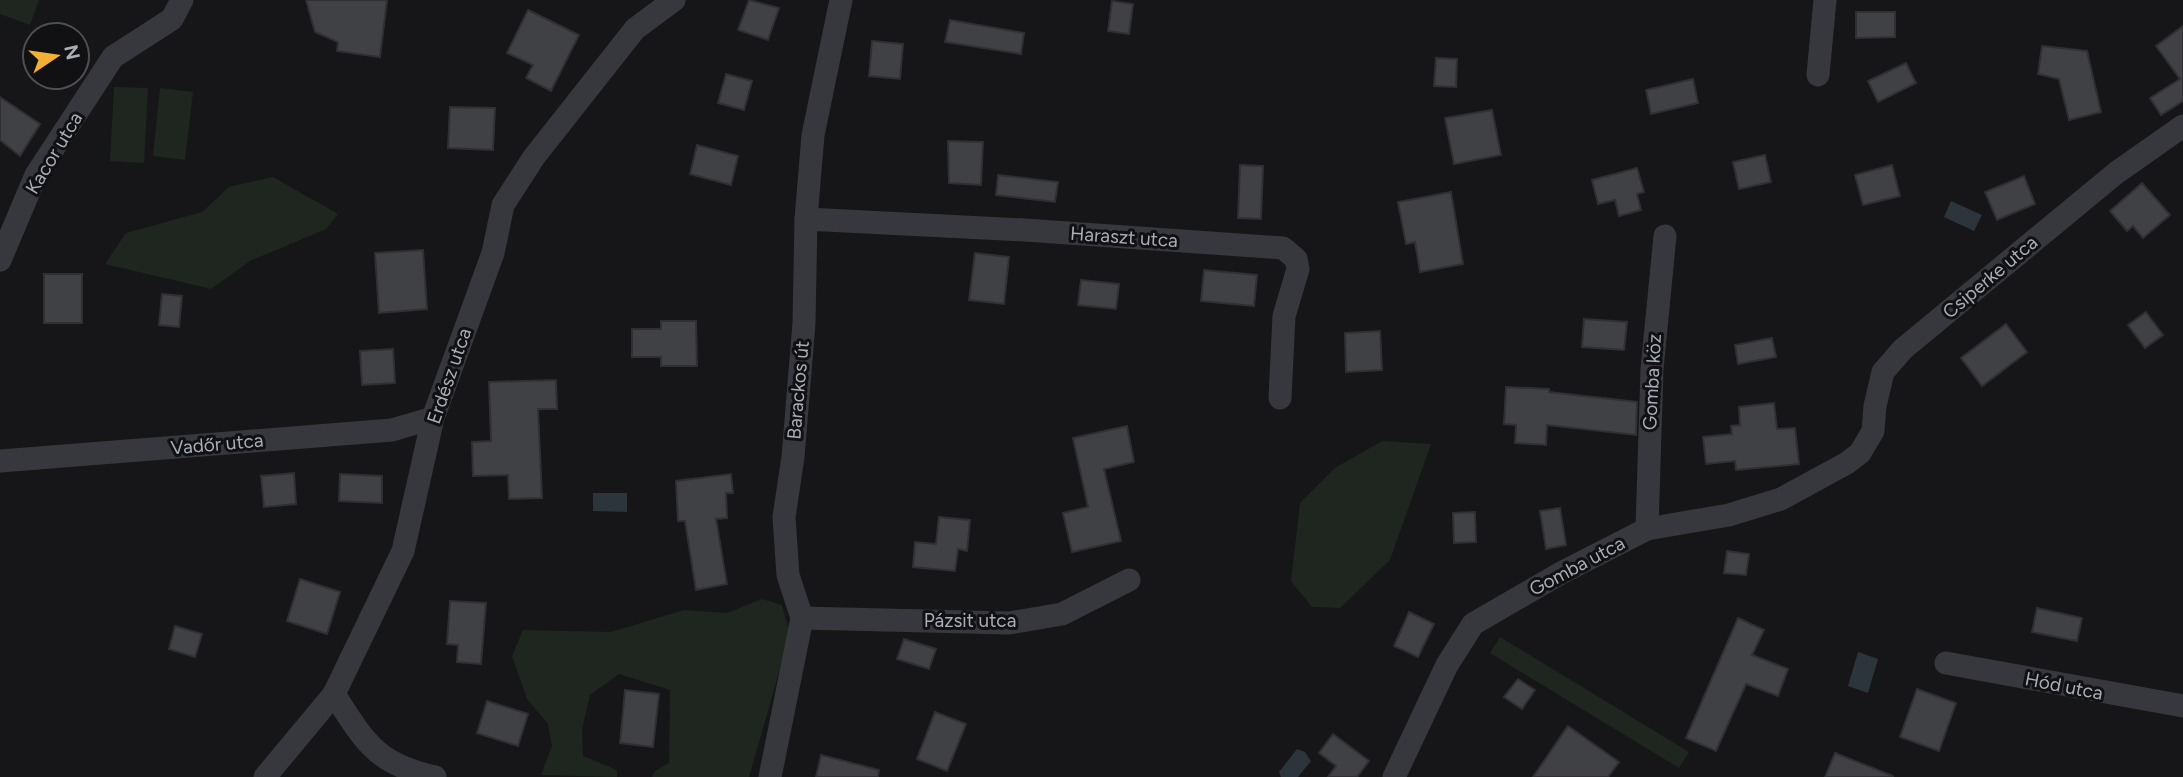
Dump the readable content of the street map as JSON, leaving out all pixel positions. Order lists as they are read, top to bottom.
{
  "streets": {
    "street": [
      "Kacor utca",
      "Haraszt utca",
      "Csiperke utca",
      "Erdész utca",
      "Gomba köz",
      "Barackos út",
      "Vadőr utca",
      "Gomba utca",
      "Pázsit utca",
      "Hód utca"
    ]
  },
  "crossings": [
    ["Haraszt utca", "Barackos út"],
    ["Csiperke utca", "Gomba utca"],
    ["Erdész utca", "Vadőr utca"],
    ["Gomba köz", "Gomba utca"],
    ["Barackos út", "Pázsit utca"]
  ],
  "north": "right"
}
